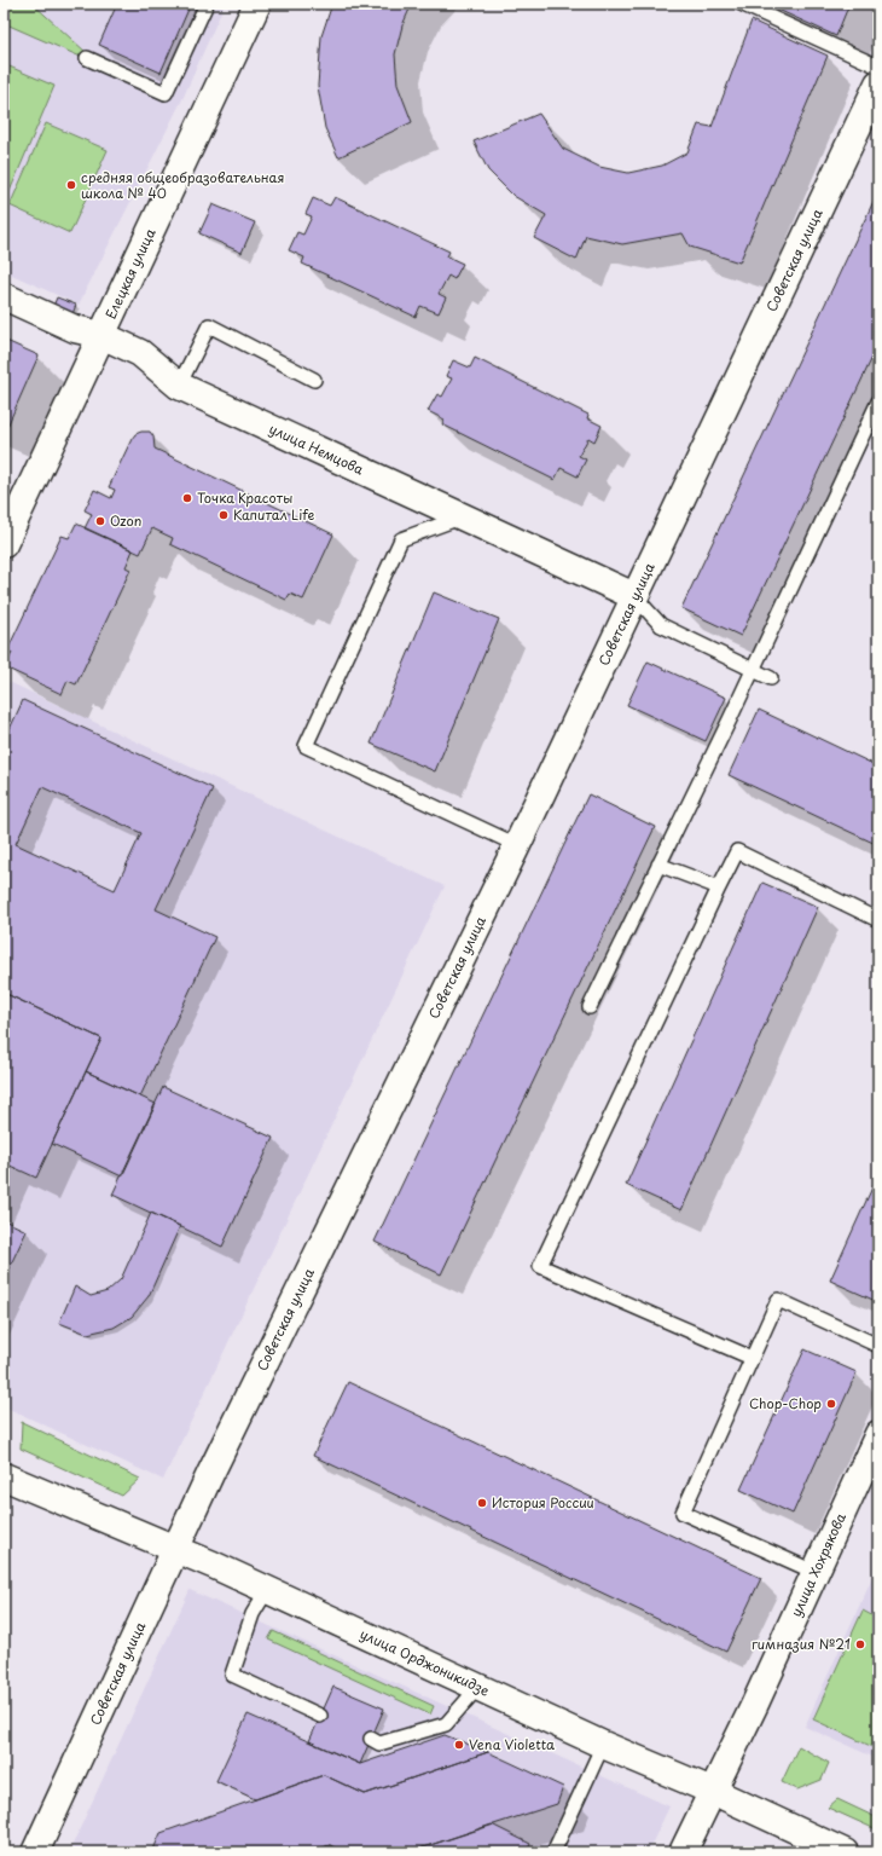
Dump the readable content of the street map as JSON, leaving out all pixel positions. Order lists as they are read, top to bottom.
{
  "streets": {
    "street": [
      "Советская улица",
      "Елецкая улица",
      "улица Немцова",
      "улица Хохрякова",
      "улица Орджоникидзе"
    ]
  },
  "crossings": [
    ["Советская улица", "улица Немцова"],
    ["Советская улица", "улица Орджоникидзе"],
    ["Елецкая улица", "улица Немцова"],
    ["улица Хохрякова", "улица Орджоникидзе"]
  ],
  "places": [
    "средняя общеобразовательная школа № 40",
    "Точка Красоты",
    "Капитал Life",
    "Ozon",
    "Chop-Chop",
    "История России",
    "гимназия №21",
    "Vena Violetta"
  ]
}
